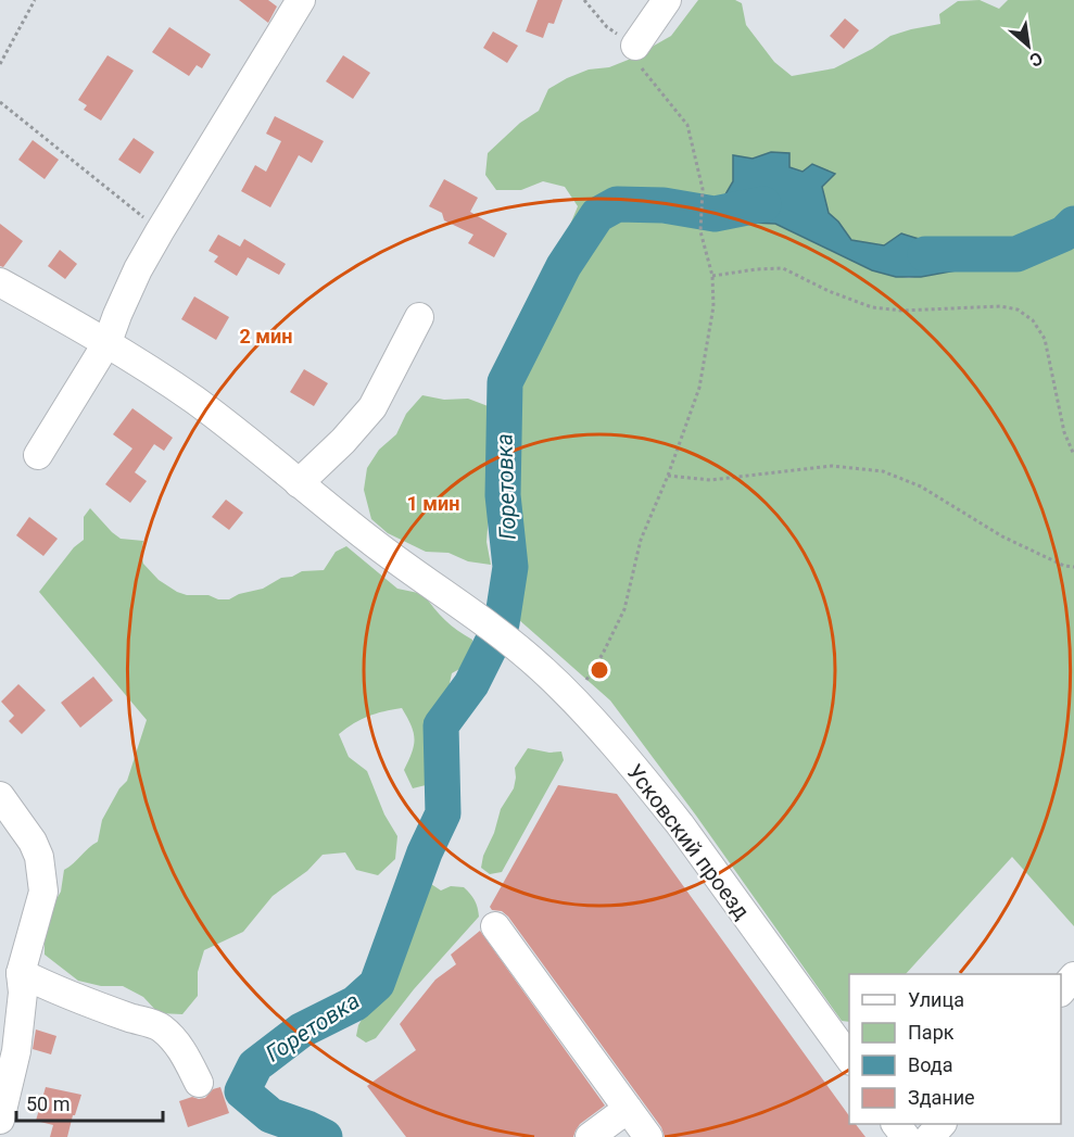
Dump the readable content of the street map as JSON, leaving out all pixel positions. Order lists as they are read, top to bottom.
{
  "streets": {
    "street": ["Усковский проезд"]
  },
  "water": ["Горетовка"],
  "legend": [
    "Улица",
    "Парк",
    "Вода",
    "Здание"
  ],
  "scale_bar": "50 m",
  "north": "bottom right",
  "rings": ["2 мин", "1 мин"]
}
